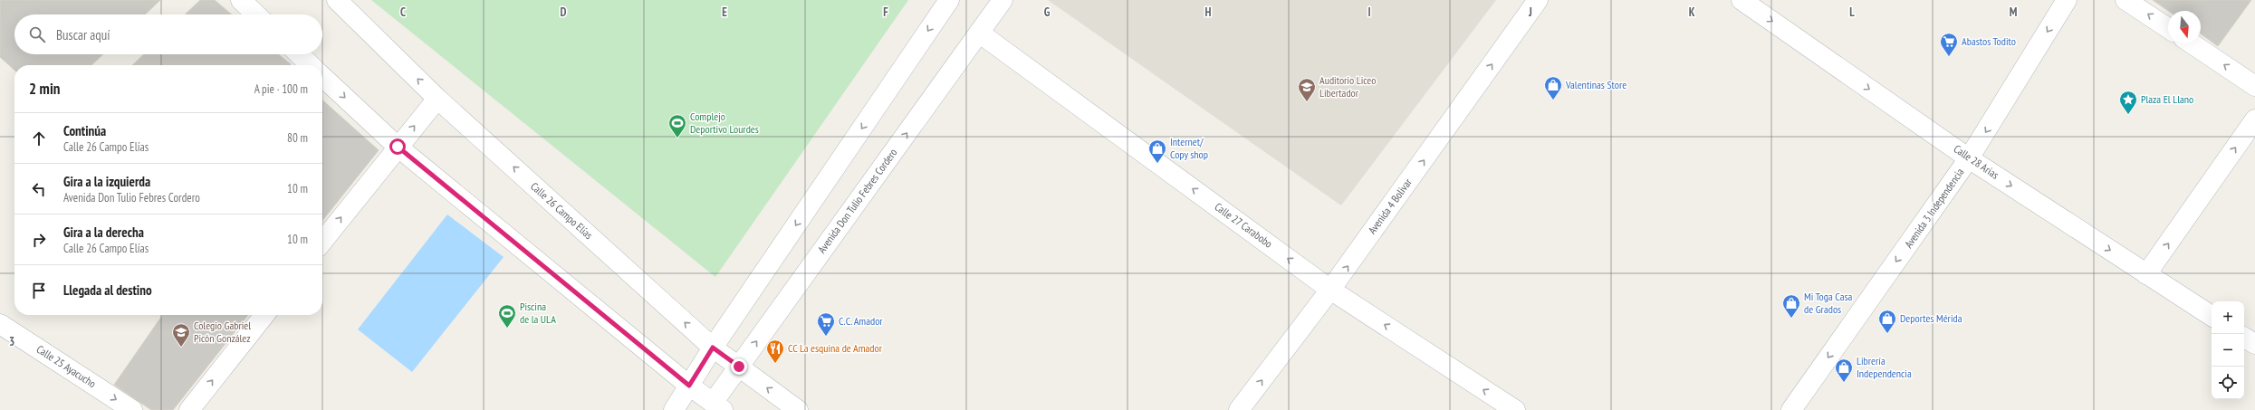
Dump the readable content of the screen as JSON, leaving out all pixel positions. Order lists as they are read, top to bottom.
{
  "streets": {
    "street": [
      "Calle 28 Arias",
      "Avenida Don Tulio Febres Cordero",
      "Avenida 4 Bolivar",
      "Avenida 3 Independencia",
      "Calle 26 Campo Elías",
      "Calle 27 Carabobo",
      "Calle 25 Ayacucho"
    ]
  },
  "crossings": [
    ["Calle 28 Arias", "Avenida 3 Independencia"],
    ["Avenida Don Tulio Febres Cordero", "Calle 26 Campo Elías"],
    ["Avenida Don Tulio Febres Cordero", "Calle 27 Carabobo"],
    ["Avenida 4 Bolivar", "Calle 27 Carabobo"]
  ],
  "one_way": [
    "Calle 28 Arias",
    "Avenida 4 Bolivar",
    "Avenida 3 Independencia",
    "Calle 27 Carabobo",
    "Calle 25 Ayacucho"
  ],
  "places": {
    "supermarket": ["Abastos Todito", "C.C. Amador"],
    "shop": [
      "Valentinas Store",
      "Internet/ Copy shop",
      "Mi Toga Casa de Grados",
      "Deportes Mérida",
      "Librería Independencia"
    ],
    "school or university": ["Auditorio Liceo Libertador", "Colegio Gabriel Picón González"],
    "place": ["Plaza El Llano"],
    "sports": ["Complejo Deportivo Lourdes", "Piscina de la ULA"],
    "restaurant": ["CC La esquina de Amador"]
  },
  "north": "bottom",
  "page": {
    "search": "Buscar aquí",
    "heading": ["2 min", "A pie · 100 m"],
    "list": [
      ["Continúa", "Calle 26 Campo Elías", "80 m"],
      ["Gira a la izquierda", "Avenida Don Tulio Febres Cordero", "10 m"],
      ["Gira a la derecha", "Calle 26 Campo Elías", "10 m"],
      "Llegada al destino"
    ],
    "map_buttons": ["+", "−"]
  },
  "grid": {
    "columns": [
      "C",
      "D",
      "E",
      "F",
      "G",
      "H",
      "I",
      "J",
      "K",
      "L",
      "M"
    ],
    "rows": ["3"]
  }
}
